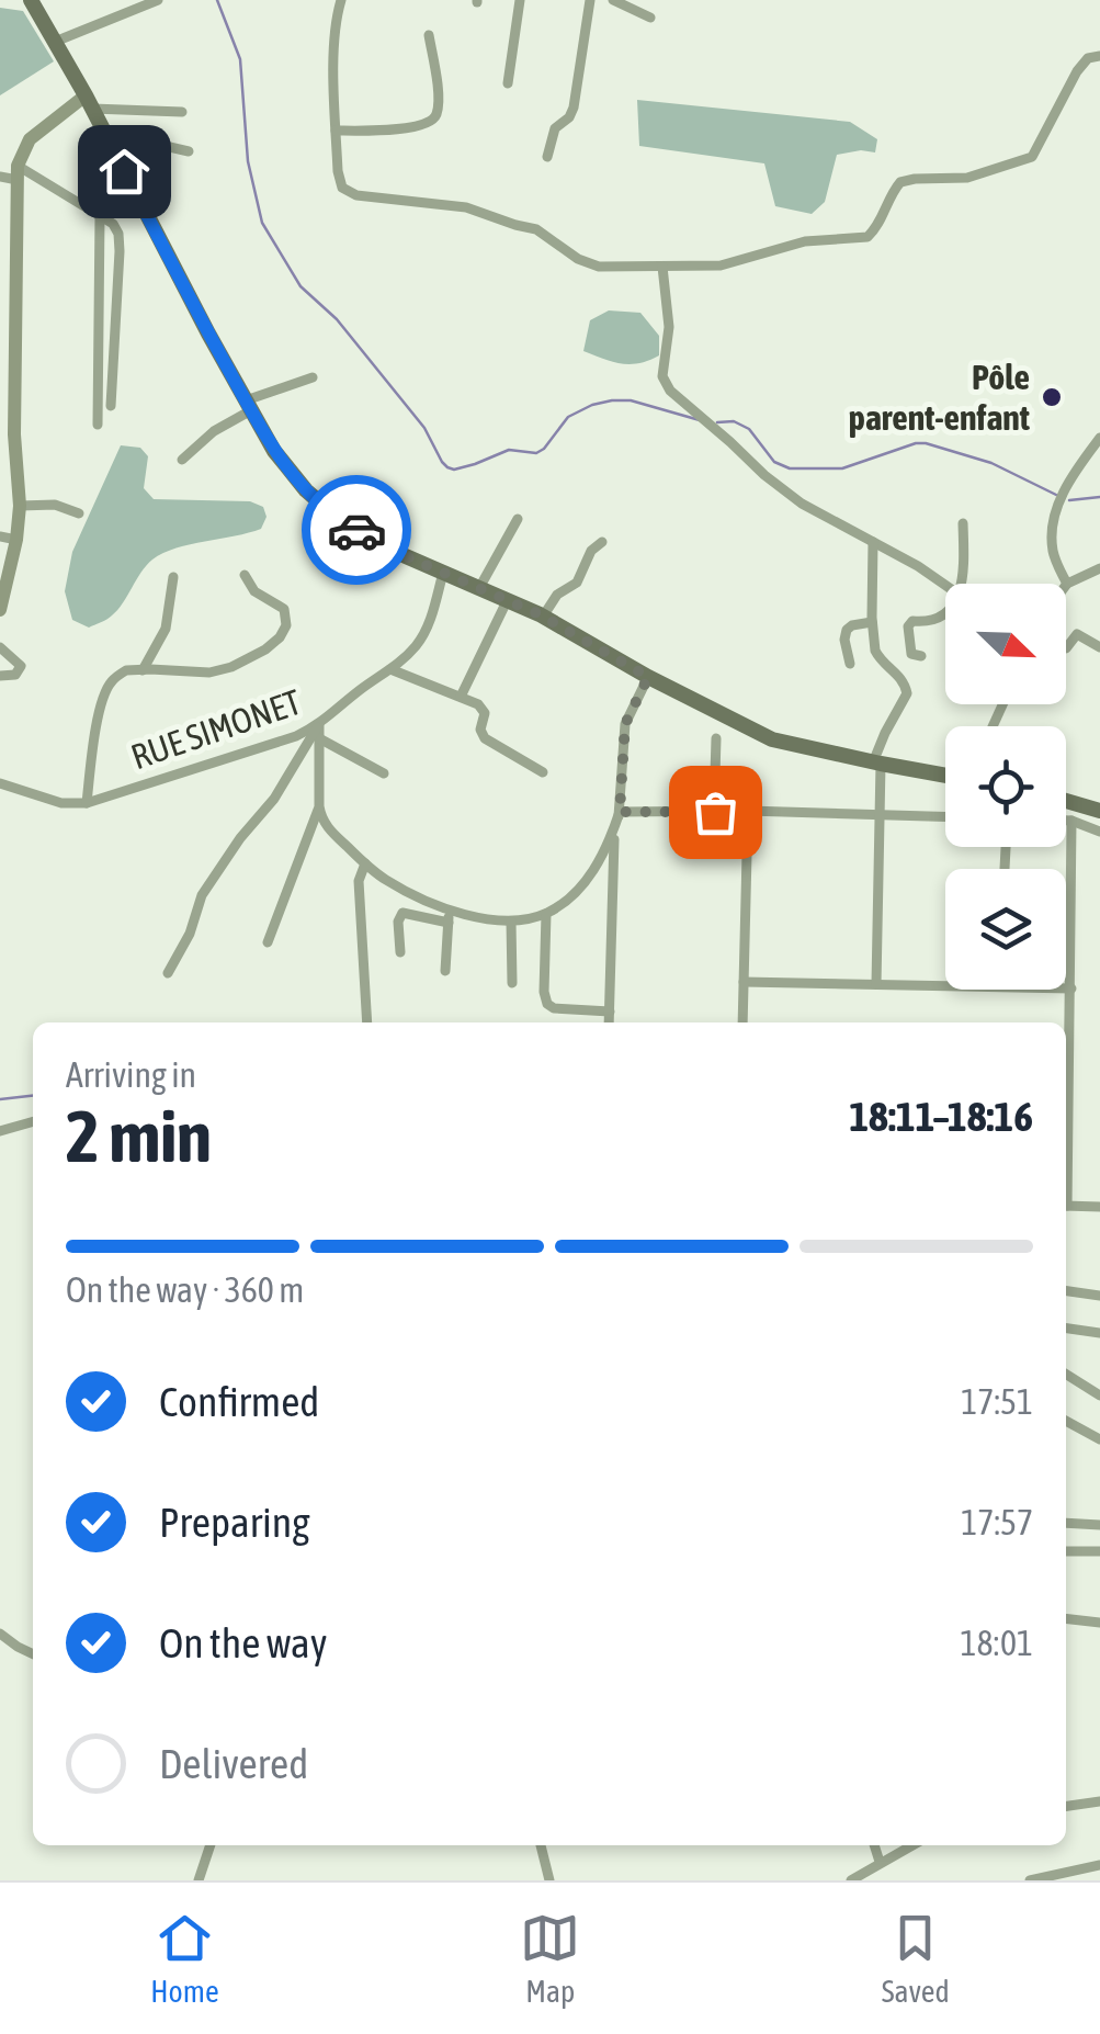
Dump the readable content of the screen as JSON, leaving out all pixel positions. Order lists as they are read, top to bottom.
{
  "streets": {
    "street": ["RUE SIMONET"]
  },
  "places": ["Pôle parent-enfant"],
  "north": "bottom right",
  "page": {
    "heading": ["2 min", "Arriving in", "18:11–18:16"],
    "bar": "On the way · 360 m",
    "list": [
      ["Confirmed", "17:51"],
      ["Preparing", "17:57"],
      ["On the way", "18:01"],
      "Delivered"
    ],
    "tabs": ["Home", "Map", "Saved"]
  }
}
